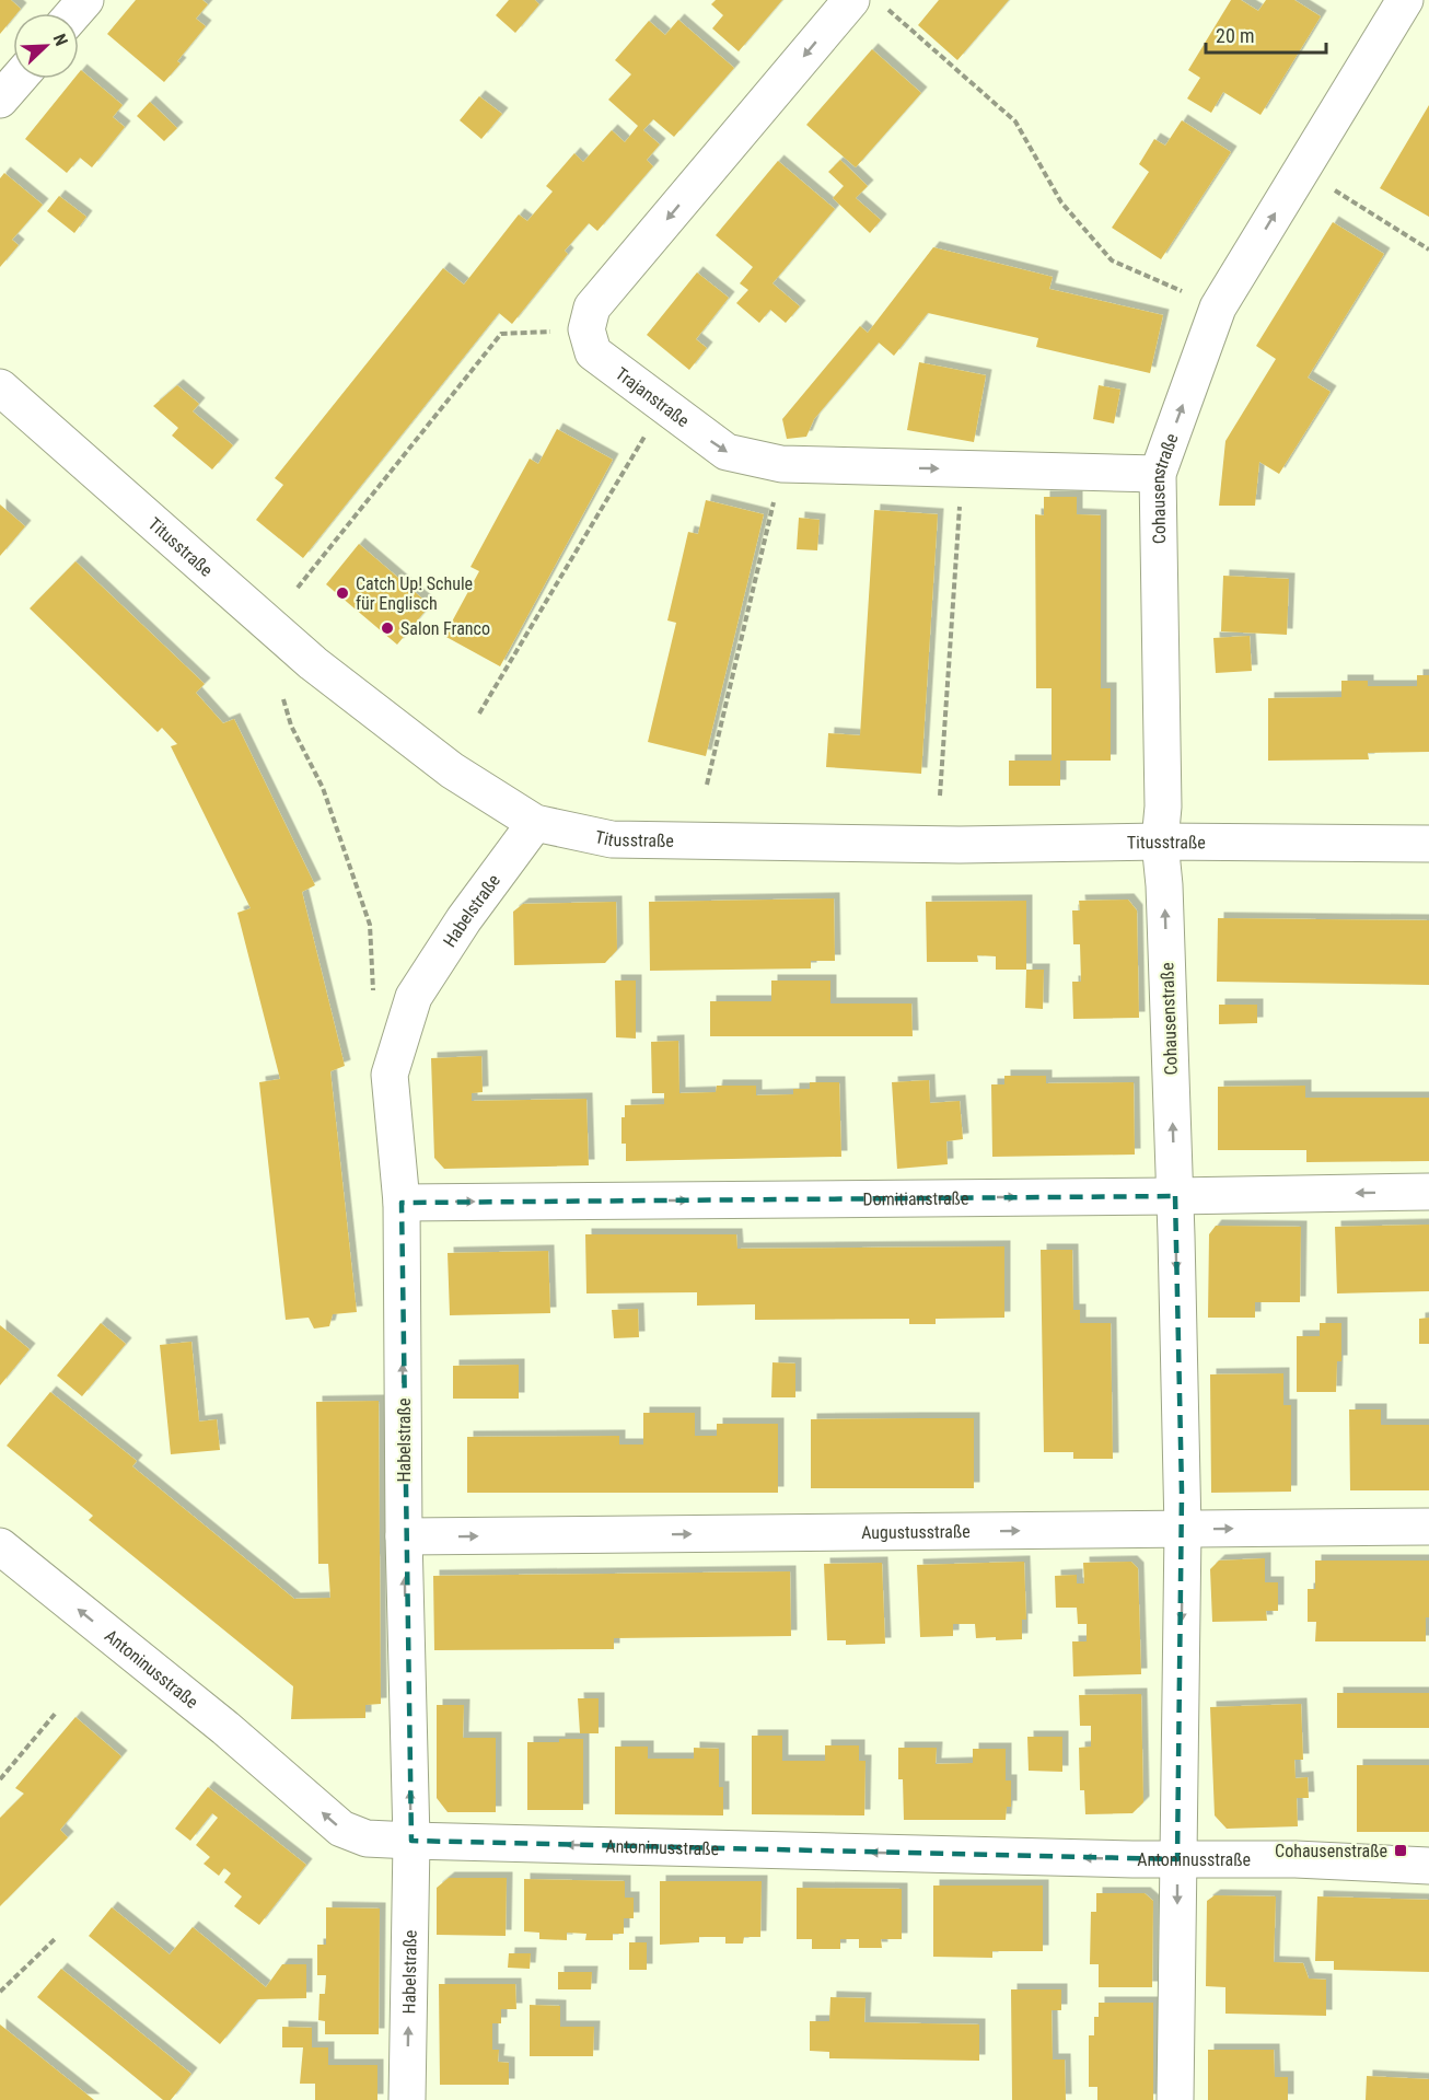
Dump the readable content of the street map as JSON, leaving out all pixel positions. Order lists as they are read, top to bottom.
{
  "streets": {
    "street": [
      "Trajanstraße",
      "Cohausenstraße",
      "Titusstraße",
      "Habelstraße",
      "Domitianstraße",
      "Augustusstraße",
      "Antoninusstraße"
    ]
  },
  "crossings": [
    ["Trajanstraße", "Cohausenstraße"],
    ["Cohausenstraße", "Titusstraße"],
    ["Cohausenstraße", "Domitianstraße"],
    ["Cohausenstraße", "Augustusstraße"],
    ["Cohausenstraße", "Antoninusstraße"],
    ["Titusstraße", "Habelstraße"],
    ["Habelstraße", "Domitianstraße"],
    ["Habelstraße", "Augustusstraße"],
    ["Habelstraße", "Antoninusstraße"]
  ],
  "one_way": ["Habelstraße", "Augustusstraße", "Antoninusstraße"],
  "places": {
    "other": ["Catch Up! Schule für Englisch", "Salon Franco"],
    "transit": ["Cohausenstraße"]
  },
  "scale_bar": "20 m",
  "north": "top right"
}
